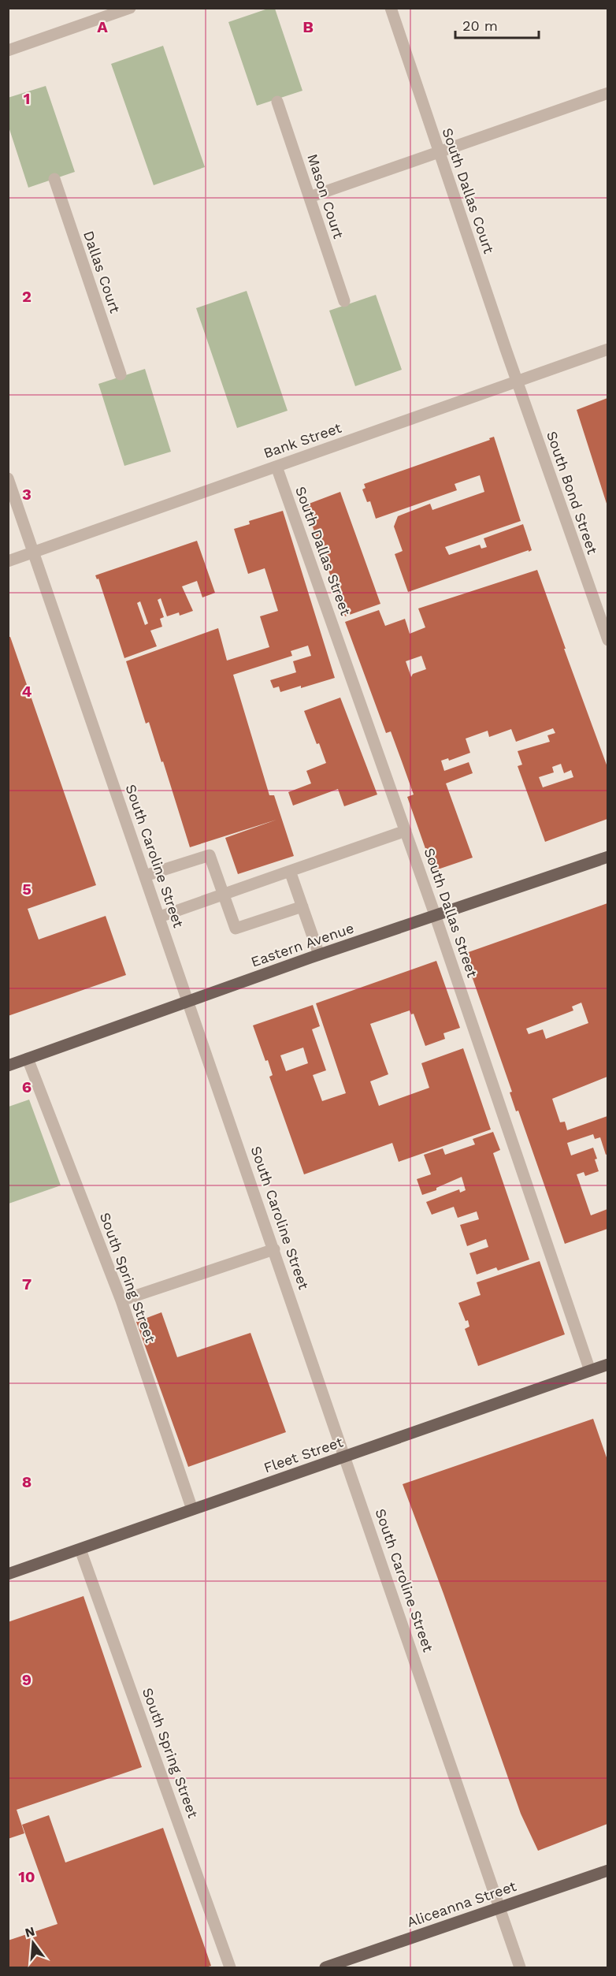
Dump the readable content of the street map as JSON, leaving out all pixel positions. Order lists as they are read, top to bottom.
{
  "streets": {
    "main road": ["Eastern Avenue", "Fleet Street", "Aliceanna Street"],
    "street": [
      "South Dallas Court",
      "Mason Court",
      "Dallas Court",
      "Bank Street",
      "South Bond Street",
      "South Dallas Street",
      "South Caroline Street",
      "South Spring Street"
    ]
  },
  "crossings": [
    ["South Dallas Court", "Bank Street"],
    ["South Dallas Court", "South Bond Street"],
    ["Bank Street", "South Bond Street"],
    ["Bank Street", "South Dallas Street"],
    ["Bank Street", "South Caroline Street"],
    ["South Dallas Street", "Eastern Avenue"],
    ["South Dallas Street", "Fleet Street"],
    ["South Caroline Street", "Eastern Avenue"],
    ["South Caroline Street", "Fleet Street"],
    ["South Caroline Street", "Aliceanna Street"],
    ["Eastern Avenue", "South Spring Street"],
    ["South Spring Street", "Fleet Street"]
  ],
  "scale_bar": "20 m",
  "north": "top",
  "grid": {
    "columns": ["A", "B"],
    "rows": [
      "1",
      "2",
      "3",
      "4",
      "5",
      "6",
      "7",
      "8",
      "9",
      "10"
    ]
  }
}
